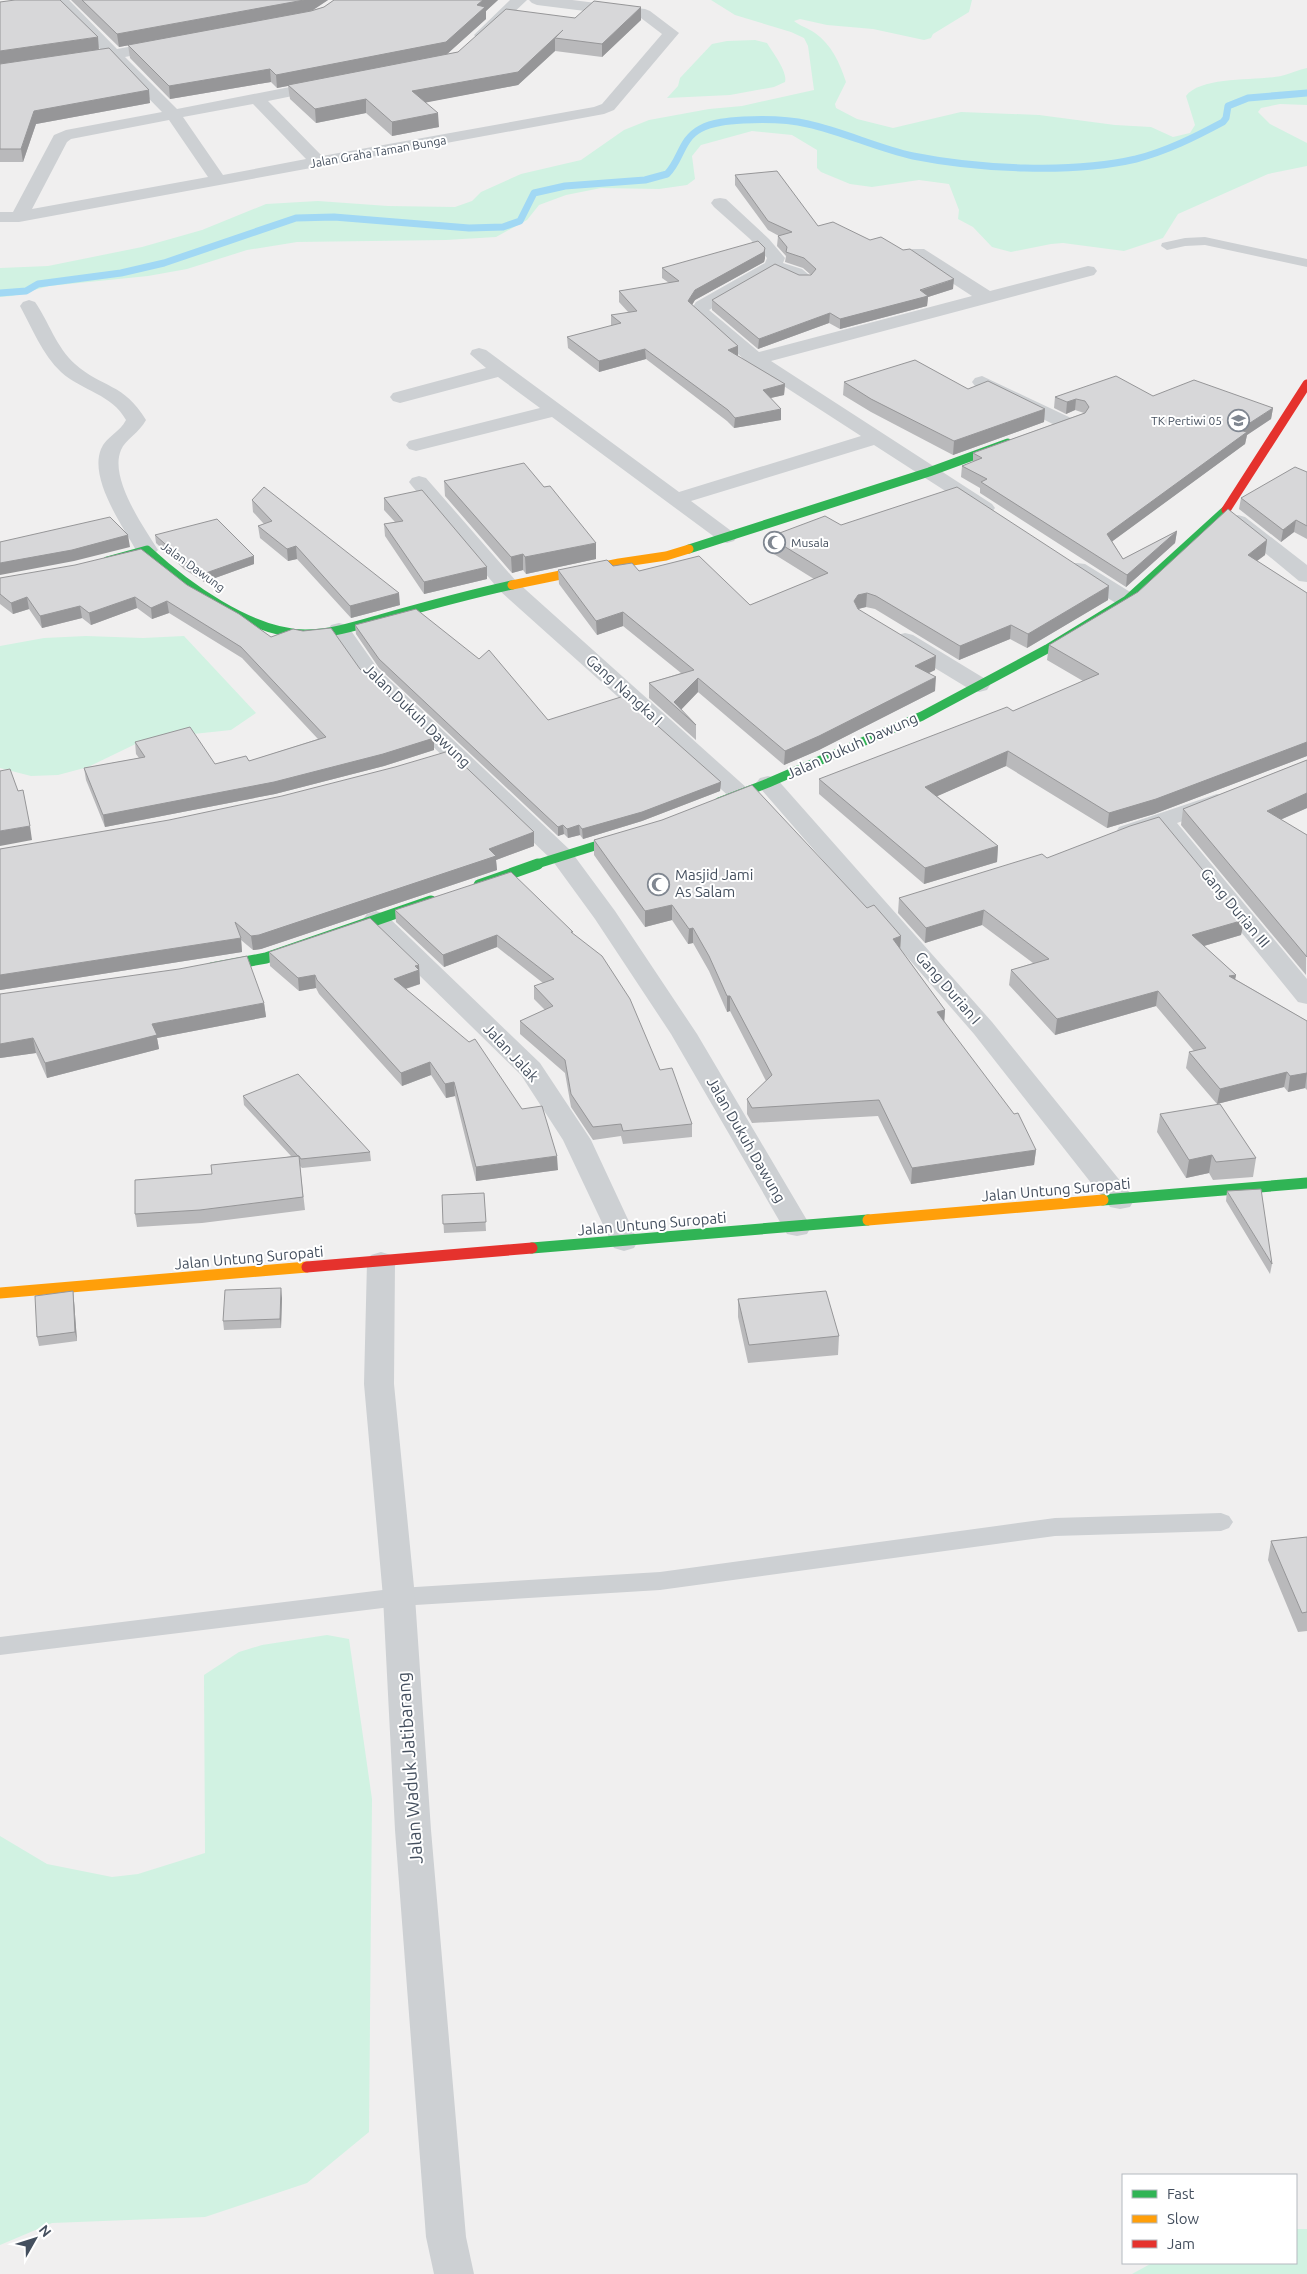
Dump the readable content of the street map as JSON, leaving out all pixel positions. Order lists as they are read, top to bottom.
{
  "streets": {
    "street": [
      "Jalan Graha Taman Bunga",
      "Jalan Dawung",
      "Gang Nangka I",
      "Jalan Dukuh Dawung",
      "Gang Durian III",
      "Gang Durian I",
      "Jalan Jalak",
      "Jalan Untung Suropati",
      "Jalan Waduk Jatibarang"
    ]
  },
  "crossings": [
    ["Jalan Dawung", "Jalan Dukuh Dawung"],
    ["Gang Nangka I", "Jalan Dukuh Dawung"],
    ["Jalan Dukuh Dawung", "Gang Durian I"],
    ["Jalan Dukuh Dawung", "Jalan Untung Suropati"],
    ["Gang Durian I", "Jalan Untung Suropati"],
    ["Jalan Jalak", "Jalan Untung Suropati"],
    ["Jalan Untung Suropati", "Jalan Waduk Jatibarang"]
  ],
  "places": {
    "school or university": ["TK Pertiwi 05"],
    "mosque": ["Musala", "Masjid Jami As Salam"]
  },
  "legend": ["Fast", "Slow", "Jam"],
  "north": "top right"
}
